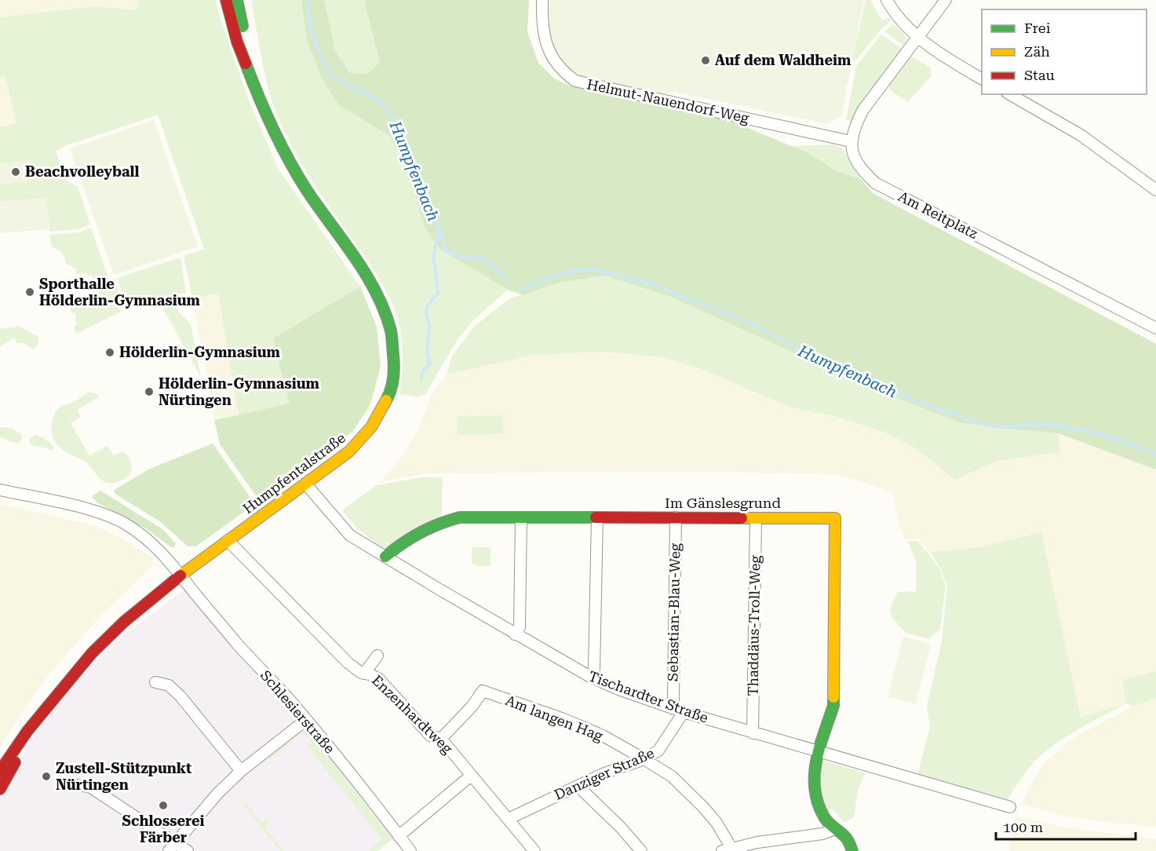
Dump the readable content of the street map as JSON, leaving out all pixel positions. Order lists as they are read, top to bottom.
{
  "streets": {
    "street": [
      "Helmut-Nauendorf-Weg",
      "Am Reitplatz",
      "Humpfentalstraße",
      "Im Gänslesgrund",
      "Sebastian-Blau-Weg",
      "Thaddäus-Troll-Weg",
      "Tischardter Straße",
      "Schlesierstraße",
      "Enzenhardtweg",
      "Am langen Hag",
      "Danziger Straße"
    ]
  },
  "crossings": [
    ["Helmut-Nauendorf-Weg", "Am Reitplatz"],
    ["Humpfentalstraße", "Tischardter Straße"],
    ["Humpfentalstraße", "Schlesierstraße"],
    ["Humpfentalstraße", "Enzenhardtweg"],
    ["Im Gänslesgrund", "Sebastian-Blau-Weg"],
    ["Im Gänslesgrund", "Thaddäus-Troll-Weg"],
    ["Im Gänslesgrund", "Tischardter Straße"],
    ["Sebastian-Blau-Weg", "Tischardter Straße"],
    ["Thaddäus-Troll-Weg", "Tischardter Straße"],
    ["Tischardter Straße", "Danziger Straße"],
    ["Enzenhardtweg", "Am langen Hag"],
    ["Enzenhardtweg", "Danziger Straße"],
    ["Am langen Hag", "Danziger Straße"]
  ],
  "water": ["Humpfenbach"],
  "places": [
    "Auf dem Waldheim",
    "Beachvolleyball",
    "Sporthalle Hölderlin-Gymnasium",
    "Hölderlin-Gymnasium",
    "Hölderlin-Gymnasium Nürtingen",
    "Zustell-Stützpunkt Nürtingen",
    "Schlosserei Färber"
  ],
  "legend": ["Frei", "Zäh", "Stau"],
  "scale_bar": "100 m"
}
